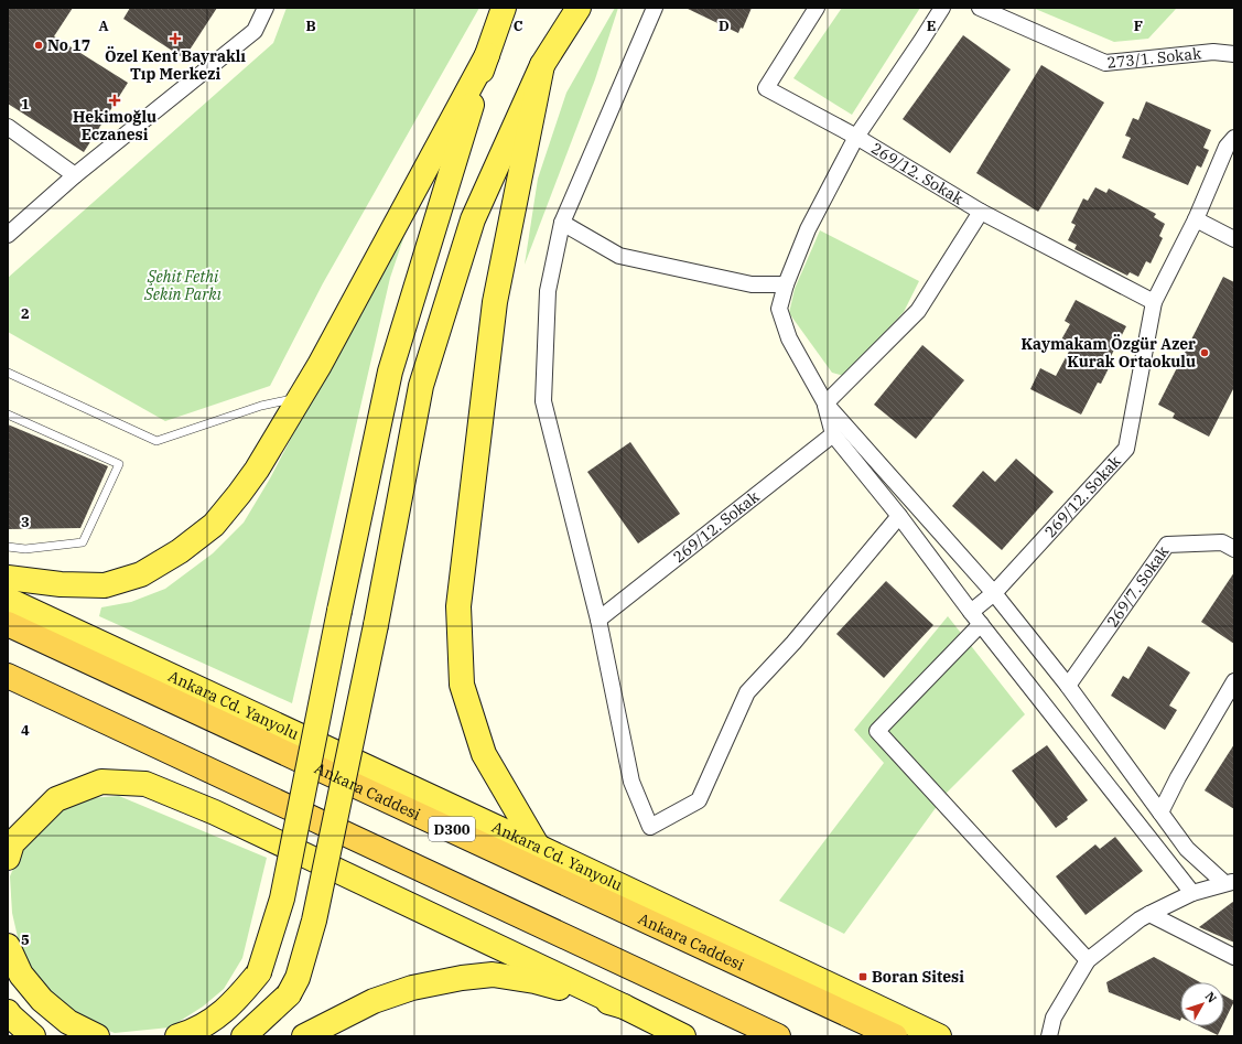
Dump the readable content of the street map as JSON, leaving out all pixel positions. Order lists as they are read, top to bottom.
{
  "streets": {
    "highway": ["Ankara Caddesi", "D300"],
    "main road": ["Ankara Cd. Yanyolu"],
    "street": ["273/1. Sokak", "269/12. Sokak", "269/7. Sokak"]
  },
  "parks": ["Şehit Fethi Sekin Parkı"],
  "places": {
    "health": ["Özel Kent Bayraklı Tıp Merkezi", "Hekimoğlu Eczanesi"],
    "other": ["No 17", "Kaymakam Özgür Azer Kurak Ortaokulu"],
    "transit": ["Boran Sitesi"]
  },
  "north": "top right",
  "grid": {
    "columns": [
      "A",
      "B",
      "C",
      "D",
      "E",
      "F"
    ],
    "rows": [
      "1",
      "2",
      "3",
      "4",
      "5"
    ]
  }
}
